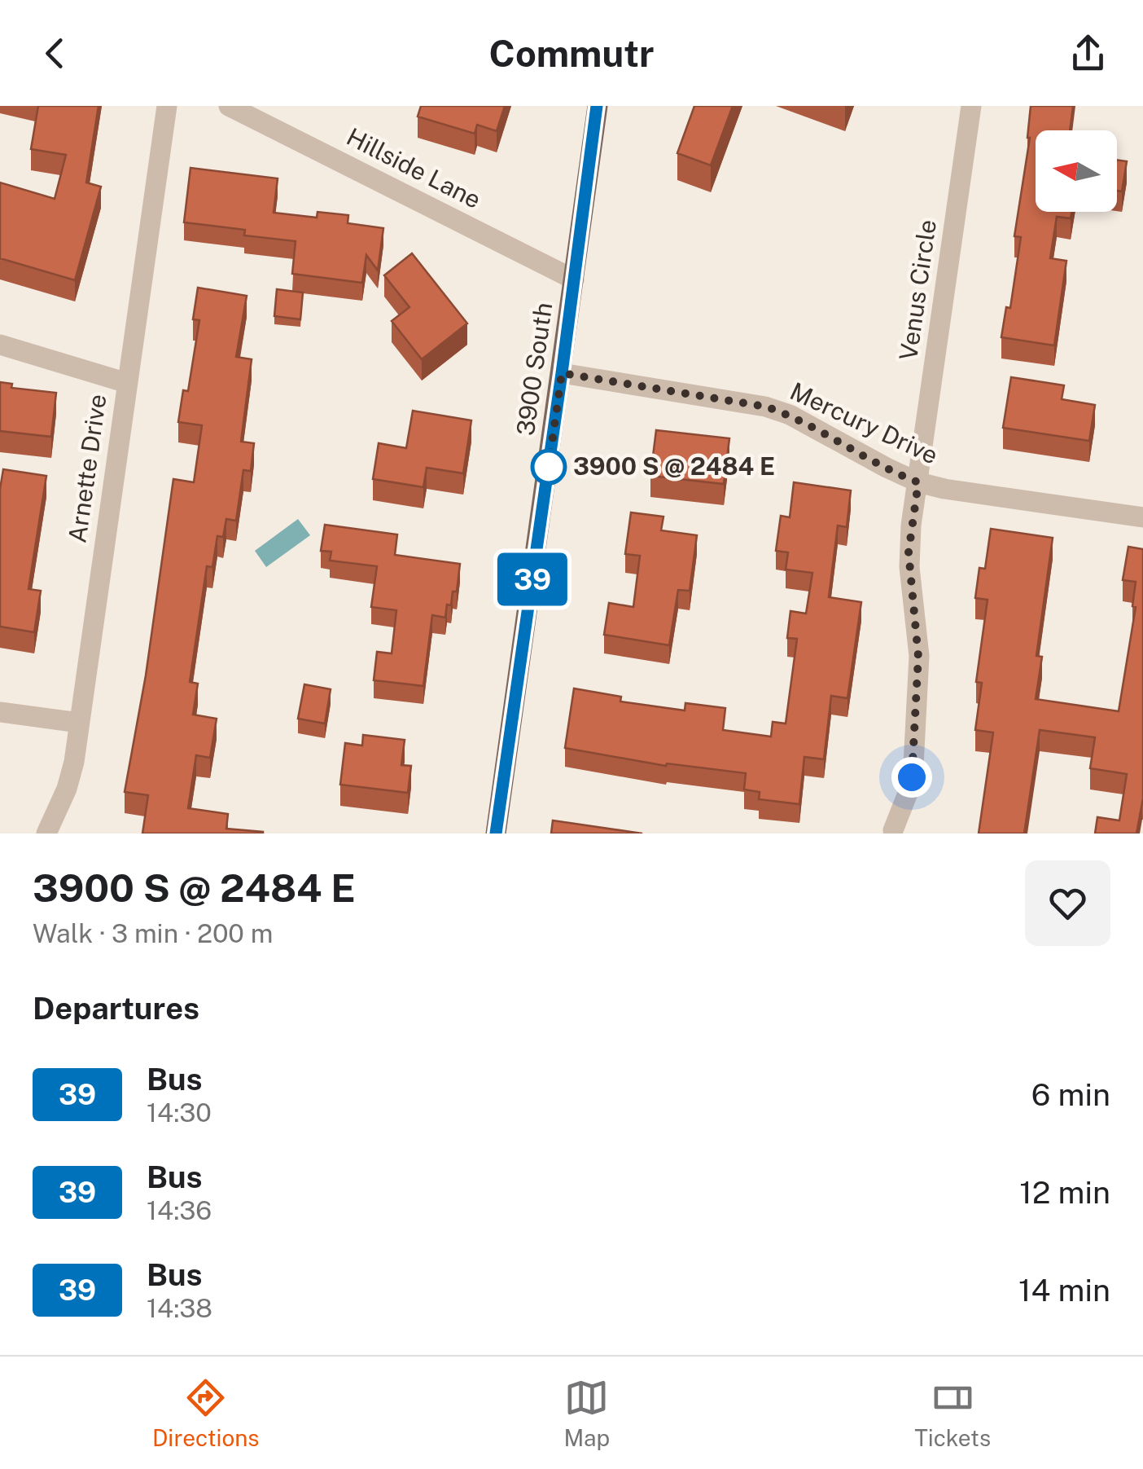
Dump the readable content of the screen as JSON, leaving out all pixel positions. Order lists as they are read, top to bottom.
{
  "streets": {
    "main road": ["3900 South"],
    "street": [
      "Hillside Lane",
      "Venus Circle",
      "Mercury Drive",
      "Arnette Drive"
    ]
  },
  "crossings": [
    ["Hillside Lane", "3900 South"],
    ["Venus Circle", "Mercury Drive"],
    ["3900 South", "Mercury Drive"]
  ],
  "places": ["3900 S @ 2484 E"],
  "lines": ["bus line 39"],
  "north": "left",
  "page": {
    "header": "Commutr",
    "on_map": "39",
    "heading": [
      ["3900 S @ 2484 E", "Walk · 3 min · 200 m"],
      "Departures"
    ],
    "list": [
      {
        "mark": "39",
        "name": "Bus",
        "note": "14:30",
        "value": "6 min"
      },
      {
        "mark": "39",
        "name": "Bus",
        "note": "14:36",
        "value": "12 min"
      },
      {
        "mark": "39",
        "name": "Bus",
        "note": "14:38",
        "value": "14 min"
      }
    ],
    "tabs": ["Directions", "Map", "Tickets"]
  }
}
